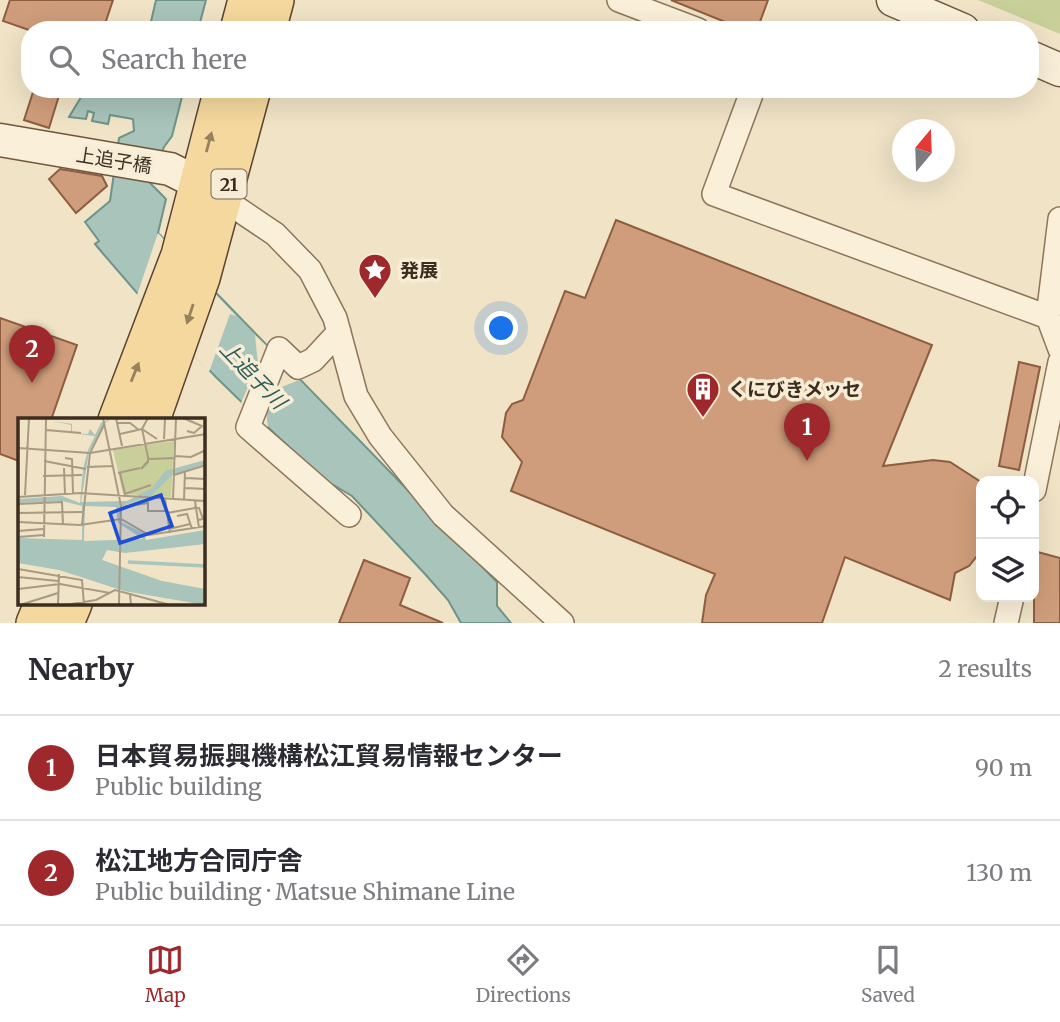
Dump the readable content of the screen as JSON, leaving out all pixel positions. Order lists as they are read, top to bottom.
{
  "streets": {
    "main road": ["21"],
    "street": ["上追子橋"]
  },
  "crossings": [
    ["上追子橋", "21"]
  ],
  "water": ["上追子川"],
  "places": {
    "place": ["発展"],
    "building": ["くにびきメッセ"]
  },
  "north": "top",
  "page": {
    "search": "Search here",
    "pins": ["2", "1"],
    "heading": ["Nearby", "2 results"],
    "list": [
      {
        "mark": "1",
        "name": "日本貿易振興機構松江貿易情報センター",
        "note": "Public building",
        "value": "90 m"
      },
      {
        "mark": "2",
        "name": "松江地方合同庁舎",
        "note": "Public building · Matsue Shimane Line",
        "value": "130 m"
      }
    ],
    "nav": ["Map", "Directions", "Saved"]
  }
}
